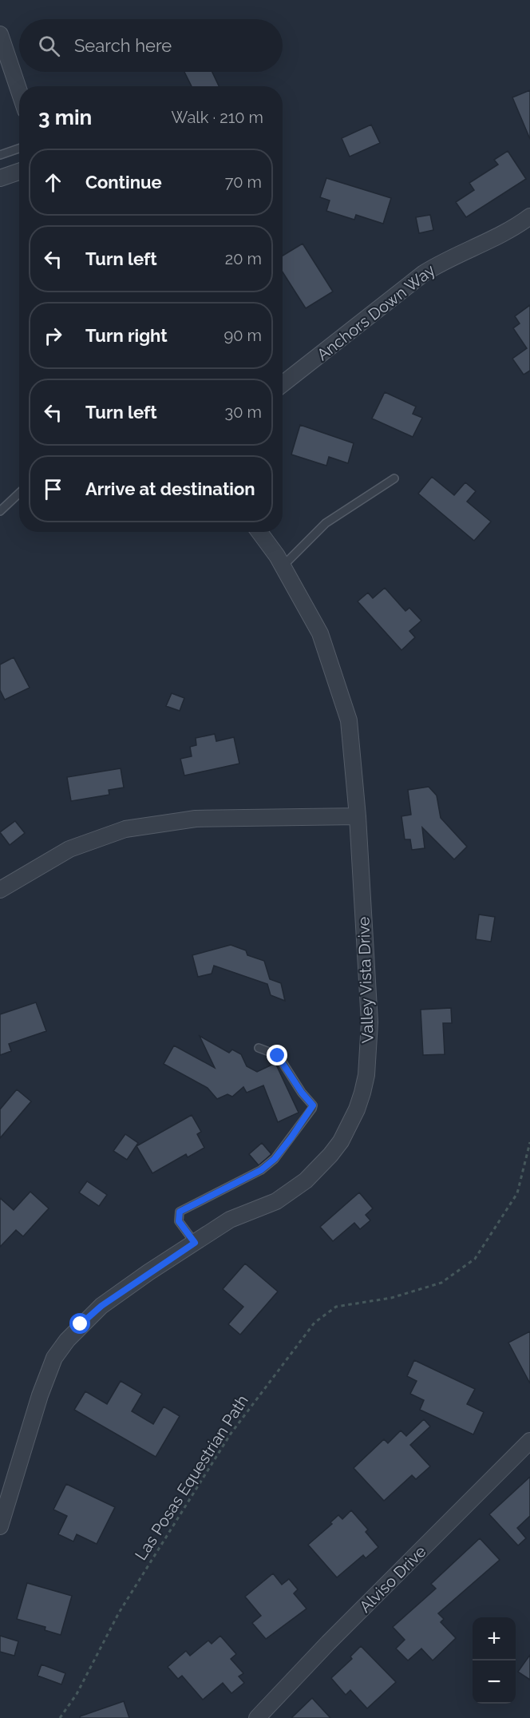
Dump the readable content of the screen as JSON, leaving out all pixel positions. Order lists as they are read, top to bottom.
{
  "streets": {
    "street": ["Anchors Down Way", "Valley Vista Drive", "Alviso Drive"],
    "path": ["Las Posas Equestrian Path"]
  },
  "page": {
    "search": "Search here",
    "heading": ["3 min", "Walk · 210 m"],
    "list": [
      ["Continue", "70 m"],
      ["Turn left", "20 m"],
      ["Turn right", "90 m"],
      ["Turn left", "30 m"],
      "Arrive at destination"
    ],
    "map_buttons": ["+", "−"]
  }
}
